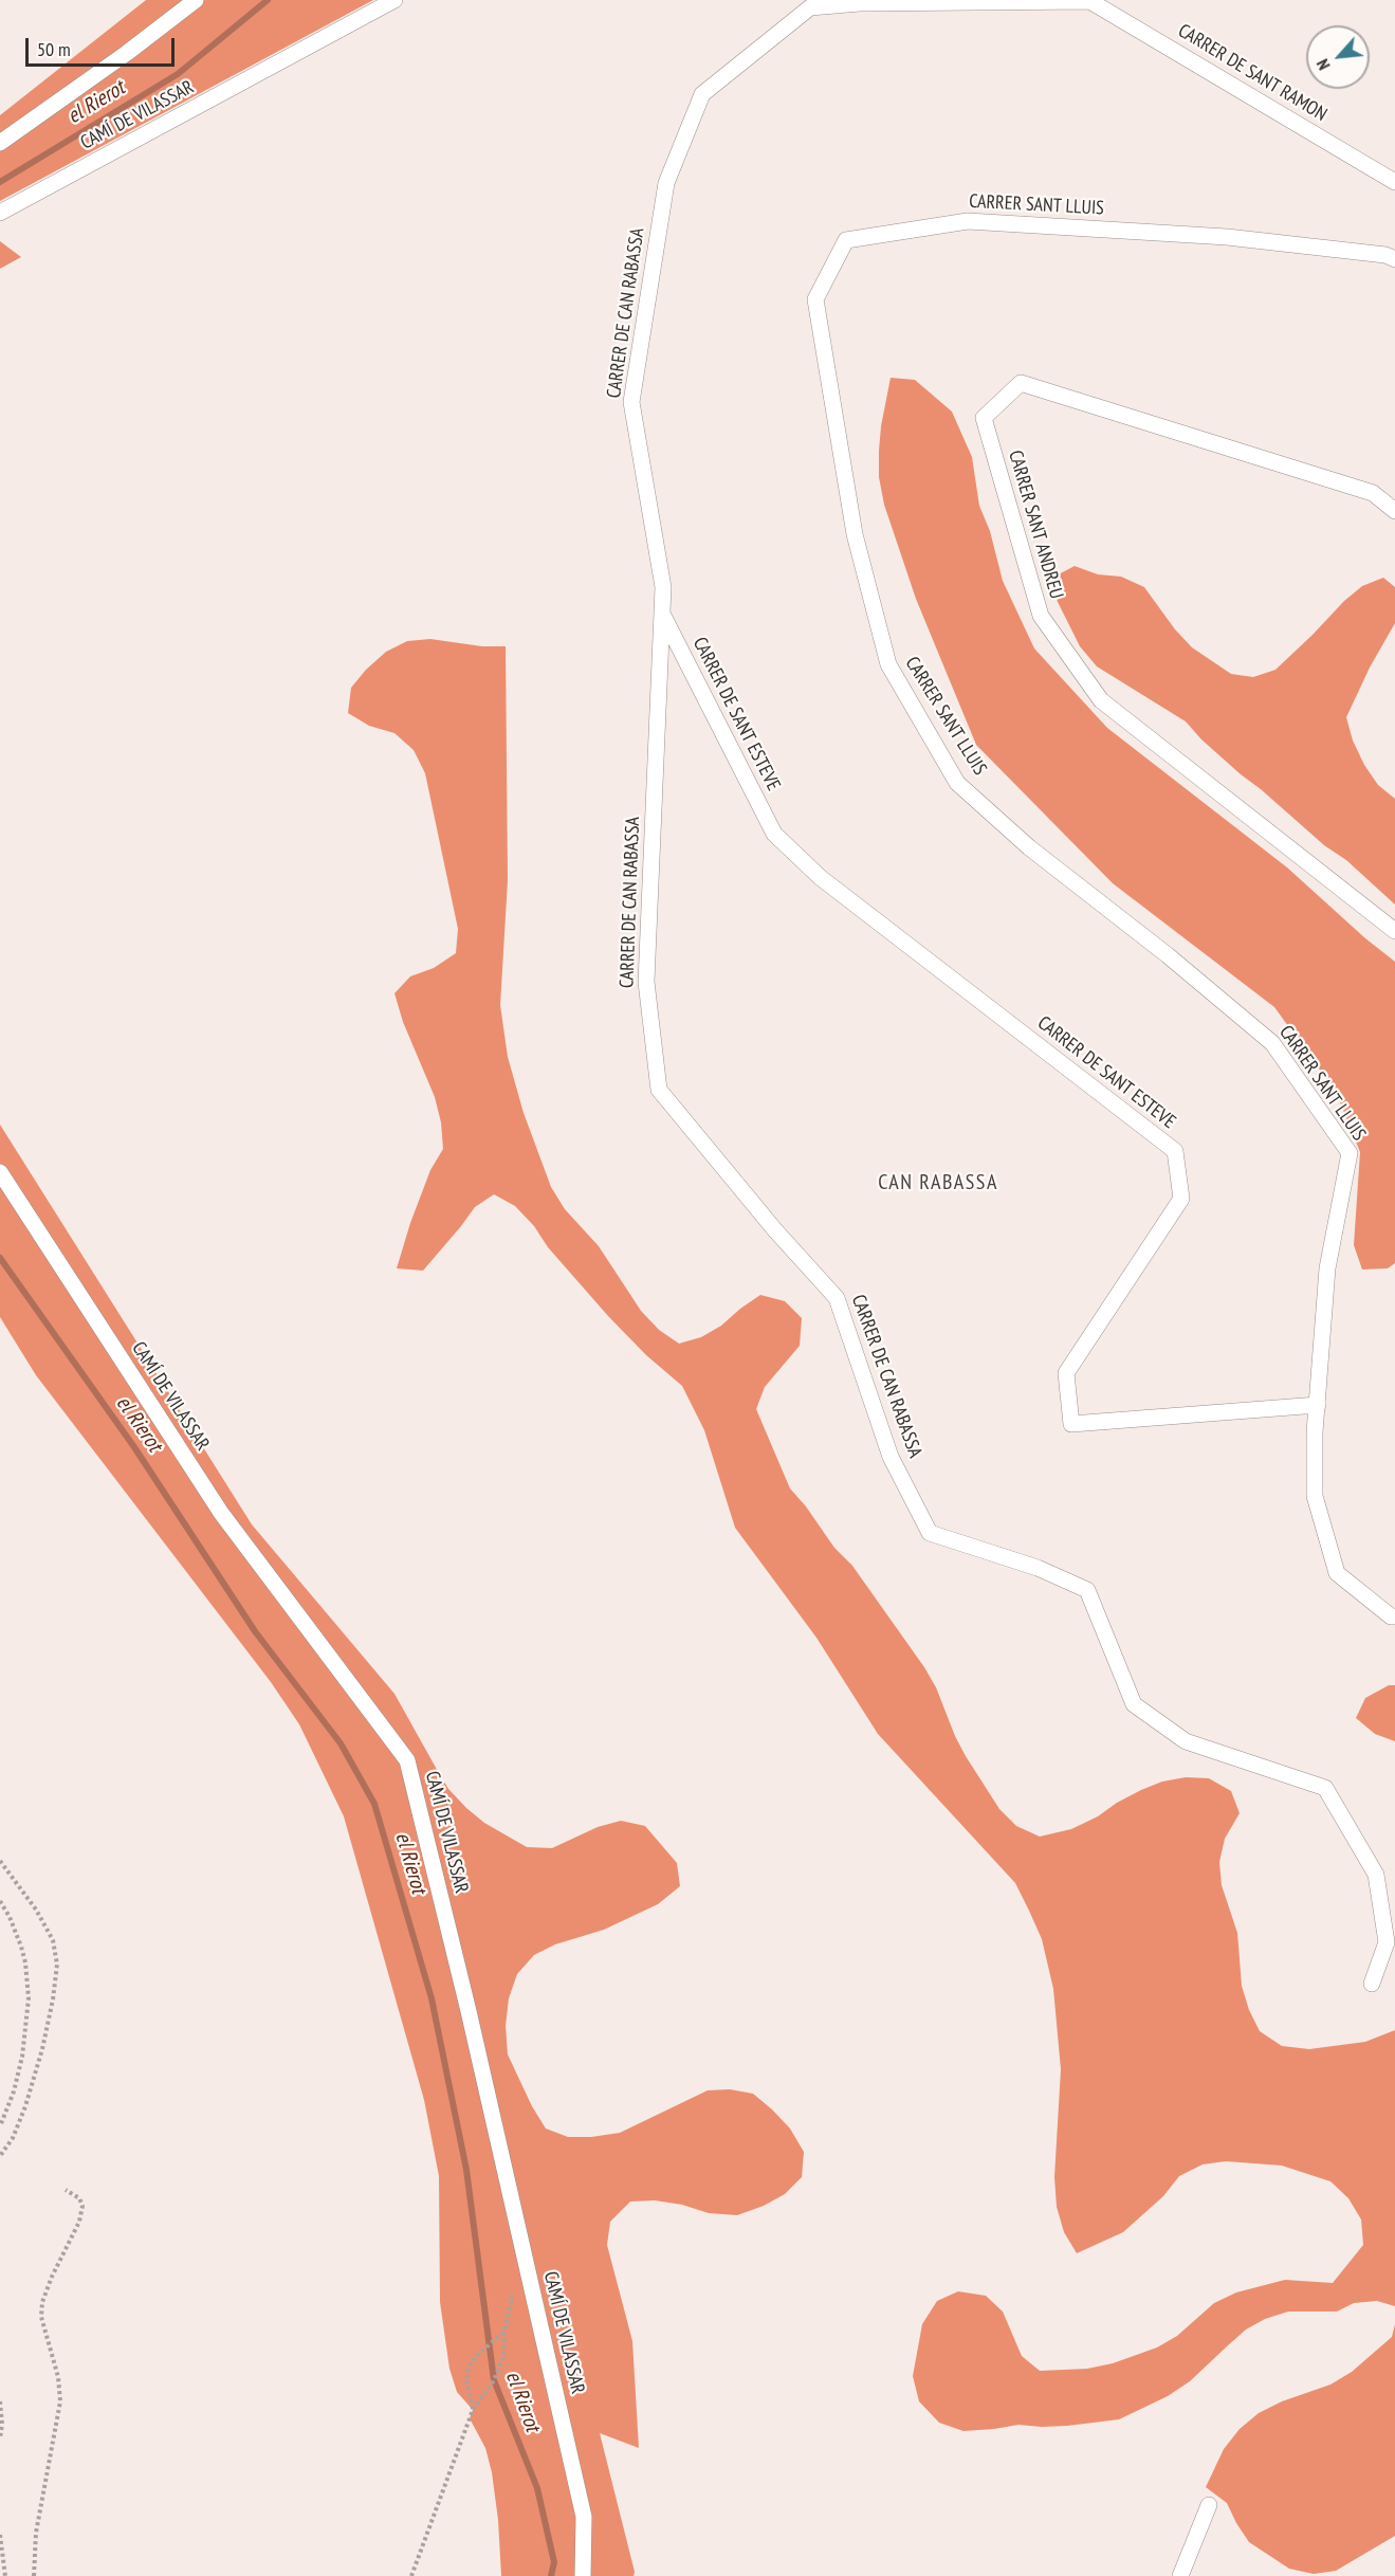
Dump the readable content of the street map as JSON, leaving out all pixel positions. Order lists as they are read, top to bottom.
{
  "streets": {
    "street": [
      "CARRER DE SANT RAMON",
      "CAMÍ DE VILASSAR",
      "CARRER SANT LLUIS",
      "CARRER DE CAN RABASSA",
      "CARRER SANT ANDREU",
      "CARRER DE SANT ESTEVE"
    ]
  },
  "crossings": [
    ["CARRER DE SANT RAMON", "CARRER DE CAN RABASSA"],
    ["CARRER SANT LLUIS", "CARRER DE SANT ESTEVE"],
    ["CARRER DE CAN RABASSA", "CARRER DE SANT ESTEVE"]
  ],
  "districts": ["CAN RABASSA"],
  "water": ["el Rierot"],
  "scale_bar": "50 m",
  "north": "bottom left"
}
